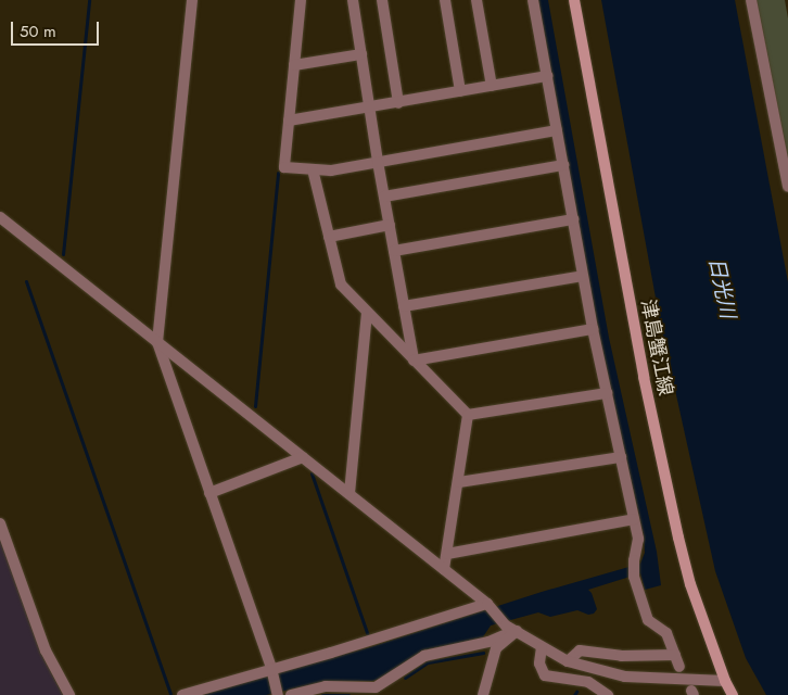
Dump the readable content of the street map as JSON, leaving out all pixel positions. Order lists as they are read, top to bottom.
{
  "streets": {
    "main road": ["津島蟹江線"]
  },
  "water": ["日光川"],
  "scale_bar": "50 m"
}
